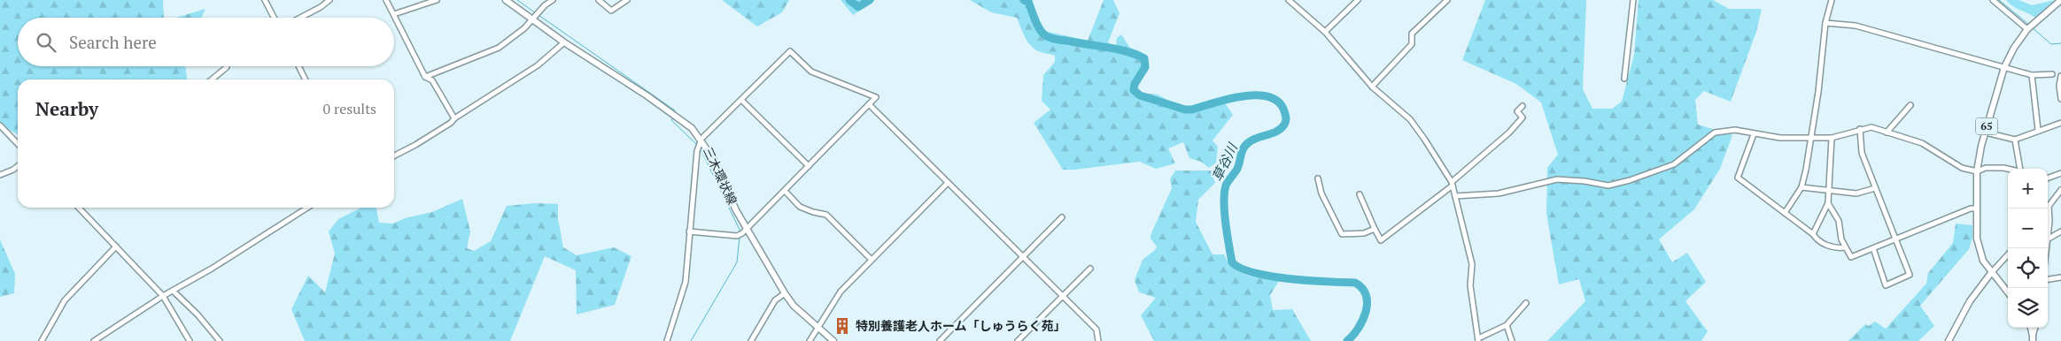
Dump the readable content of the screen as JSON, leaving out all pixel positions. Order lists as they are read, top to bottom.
{
  "streets": {
    "main road": ["65", "三木環状線"]
  },
  "water": ["草谷川"],
  "places": {
    "building": ["特別養護老人ホーム「しゅうらく苑」"]
  },
  "page": {
    "search": "Search here",
    "heading": ["Nearby", "0 results"],
    "map_buttons": ["+", "−"]
  }
}
